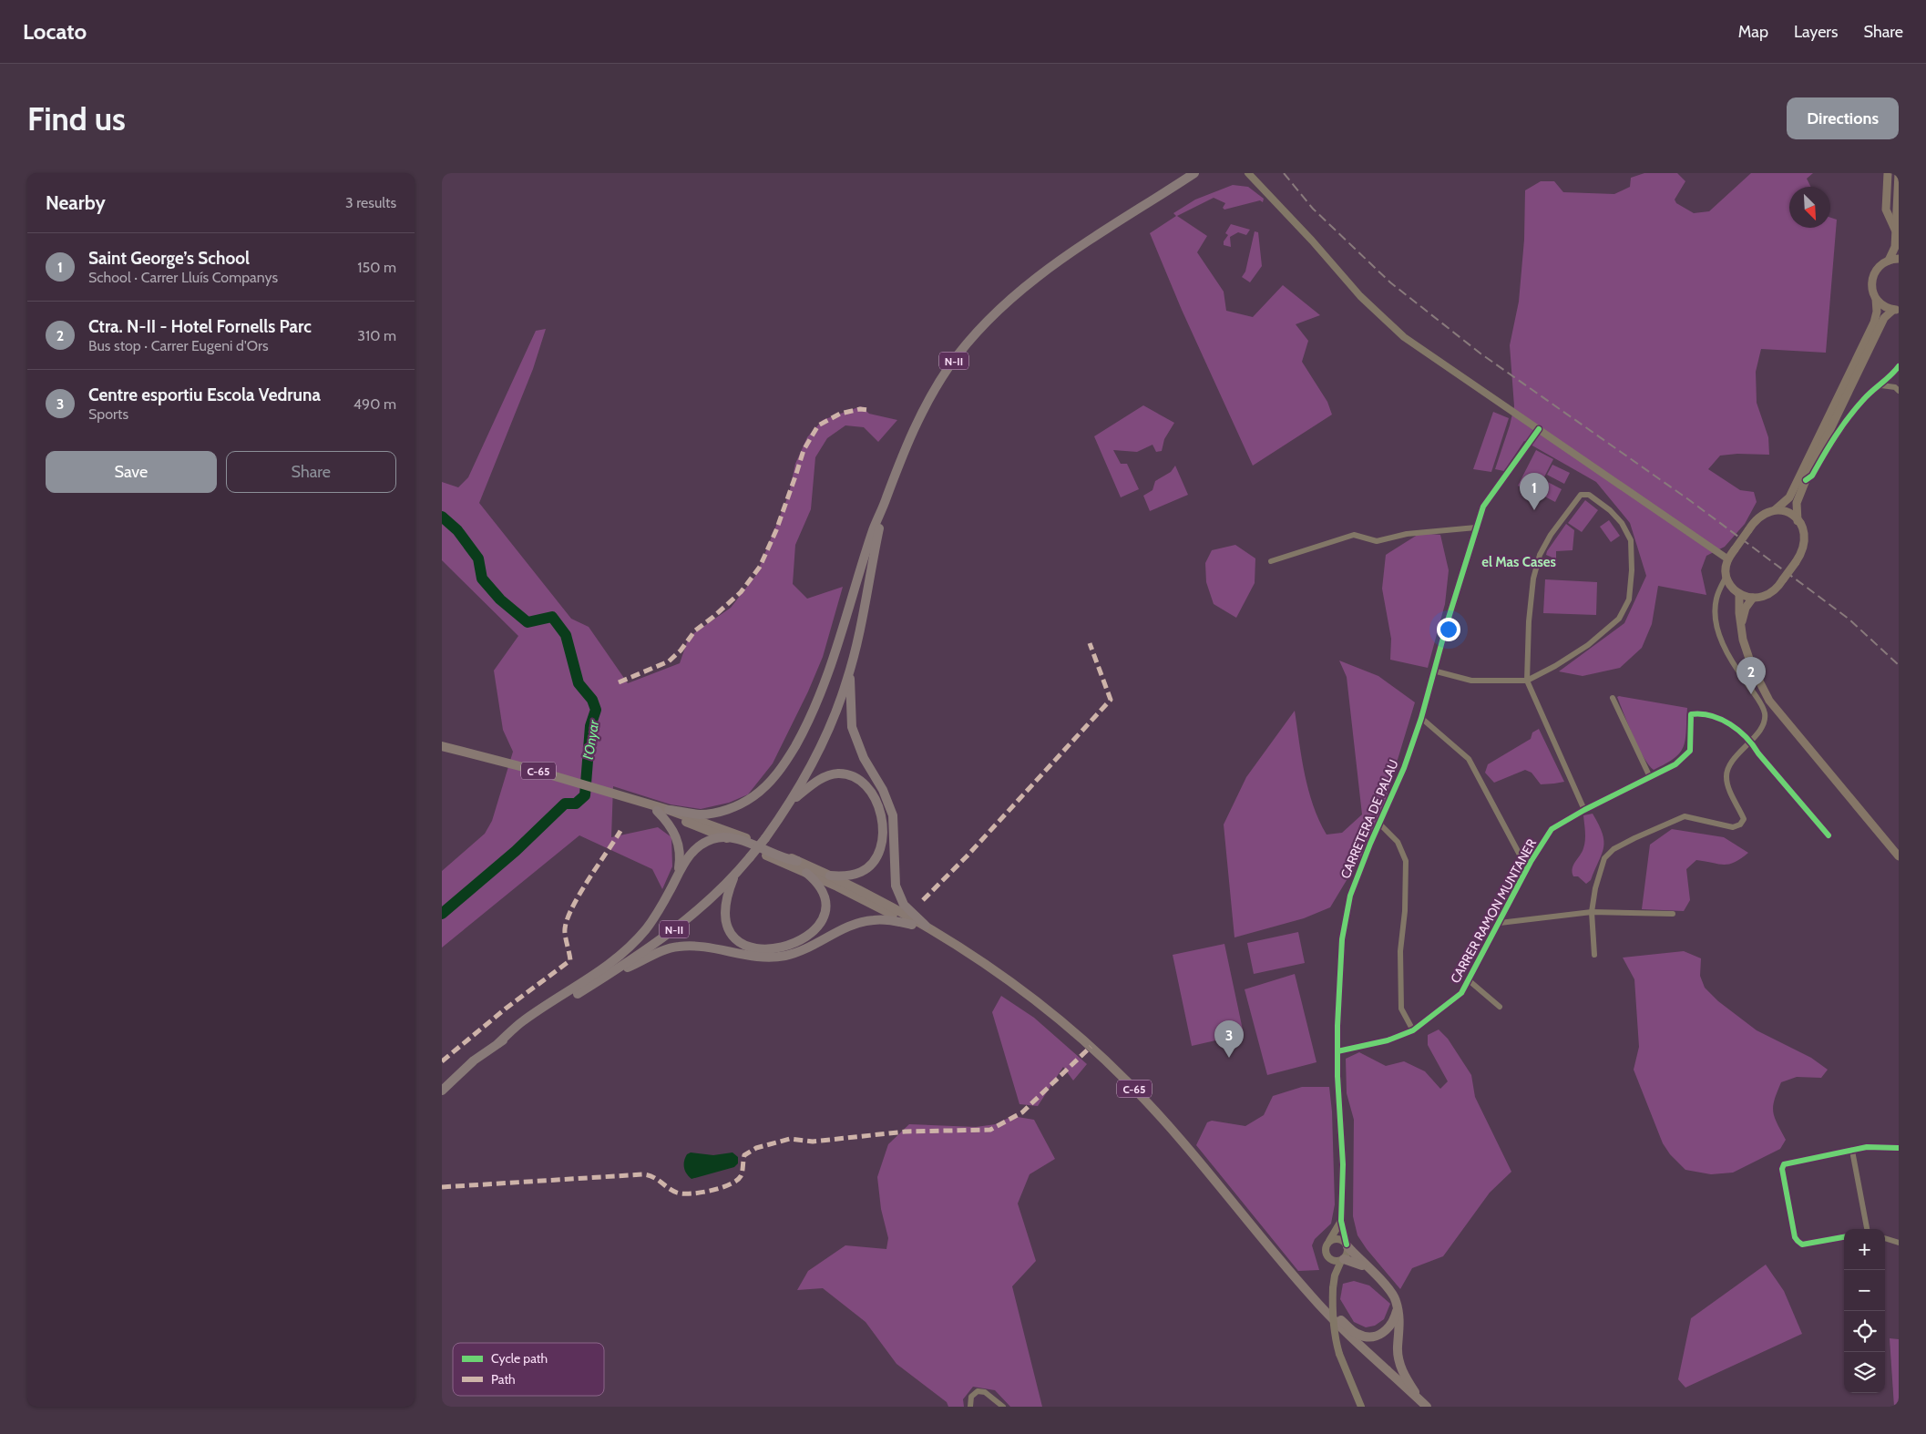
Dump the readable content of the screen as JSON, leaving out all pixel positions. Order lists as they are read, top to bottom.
{
  "streets": {
    "highway": ["N-II"],
    "main road": ["C-65"],
    "street": ["CARRETERA DE PALAU", "CARRER RAMON MUNTANER"]
  },
  "crossings": [
    ["CARRETERA DE PALAU", "CARRER RAMON MUNTANER"]
  ],
  "districts": ["el Mas Cases"],
  "water": ["l'Onyar"],
  "legend": ["Cycle path", "Path"],
  "north": "bottom right",
  "page": {
    "header": "Locato",
    "nav": ["Map", "Layers", "Share"],
    "buttons": [
      "Directions",
      ["Save", "Share"]
    ],
    "title": "Find us",
    "heading": ["Nearby", "3 results"],
    "list": [
      {
        "mark": "1",
        "name": "Saint George’s School",
        "note": "School · Carrer Lluís Companys",
        "value": "150 m"
      },
      {
        "mark": "2",
        "name": "Ctra. N-II - Hotel Fornells Parc",
        "note": "Bus stop · Carrer Eugeni d'Ors",
        "value": "310 m"
      },
      {
        "mark": "3",
        "name": "Centre esportiu Escola Vedruna",
        "note": "Sports",
        "value": "490 m"
      }
    ],
    "pins": ["1", "2", "3"],
    "map_buttons": ["+", "−"]
  }
}
